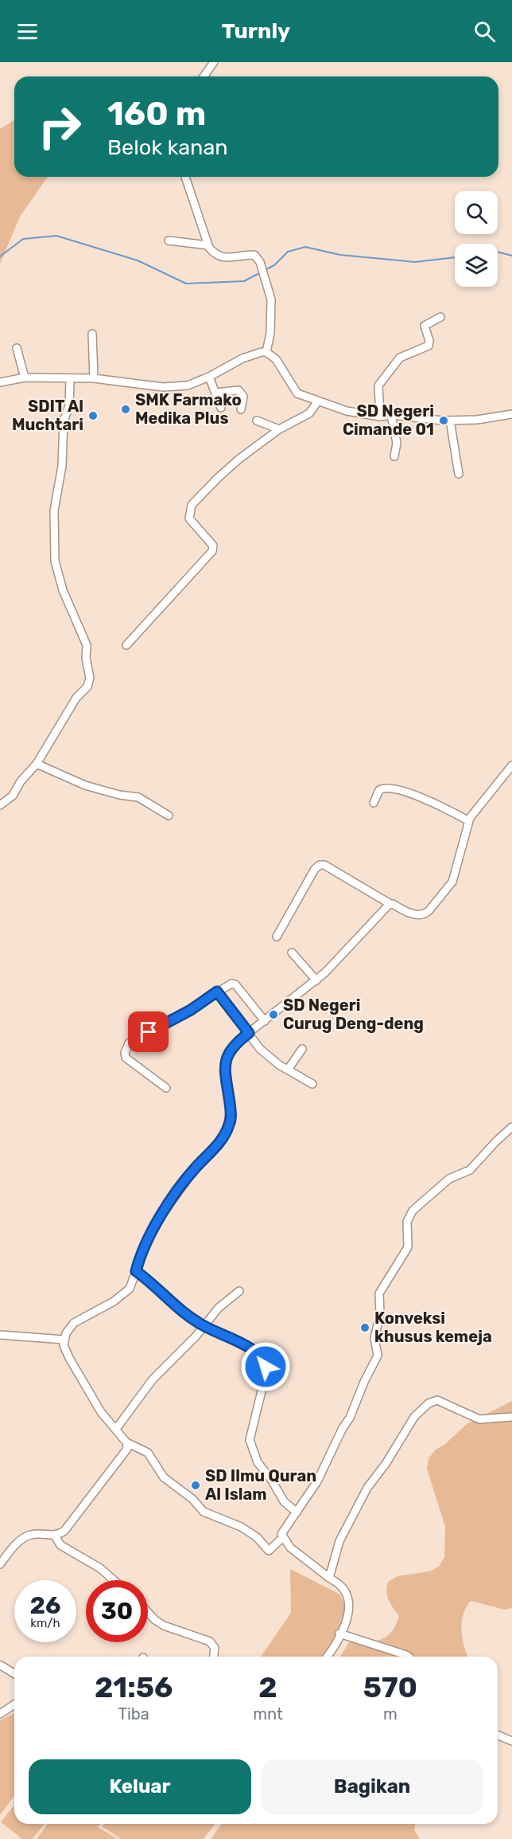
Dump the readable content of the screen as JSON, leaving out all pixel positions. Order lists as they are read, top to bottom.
{
  "places": [
    "SMK Farmako Medika Plus",
    "SDIT Al Muchtari",
    "SD Negeri Cimande 01",
    "SD Negeri Curug Deng-deng",
    "Konveksi khusus kemeja",
    "SD Ilmu Quran Al Islam"
  ],
  "page": {
    "header": "Turnly",
    "turn": ["160 m", "Belok kanan"],
    "speed": "26 km/h",
    "limit": "30",
    "eta": [
      "21:56",
      "Tiba",
      "2",
      "mnt",
      "570",
      "m"
    ],
    "buttons": ["Keluar", "Bagikan"]
  }
}
